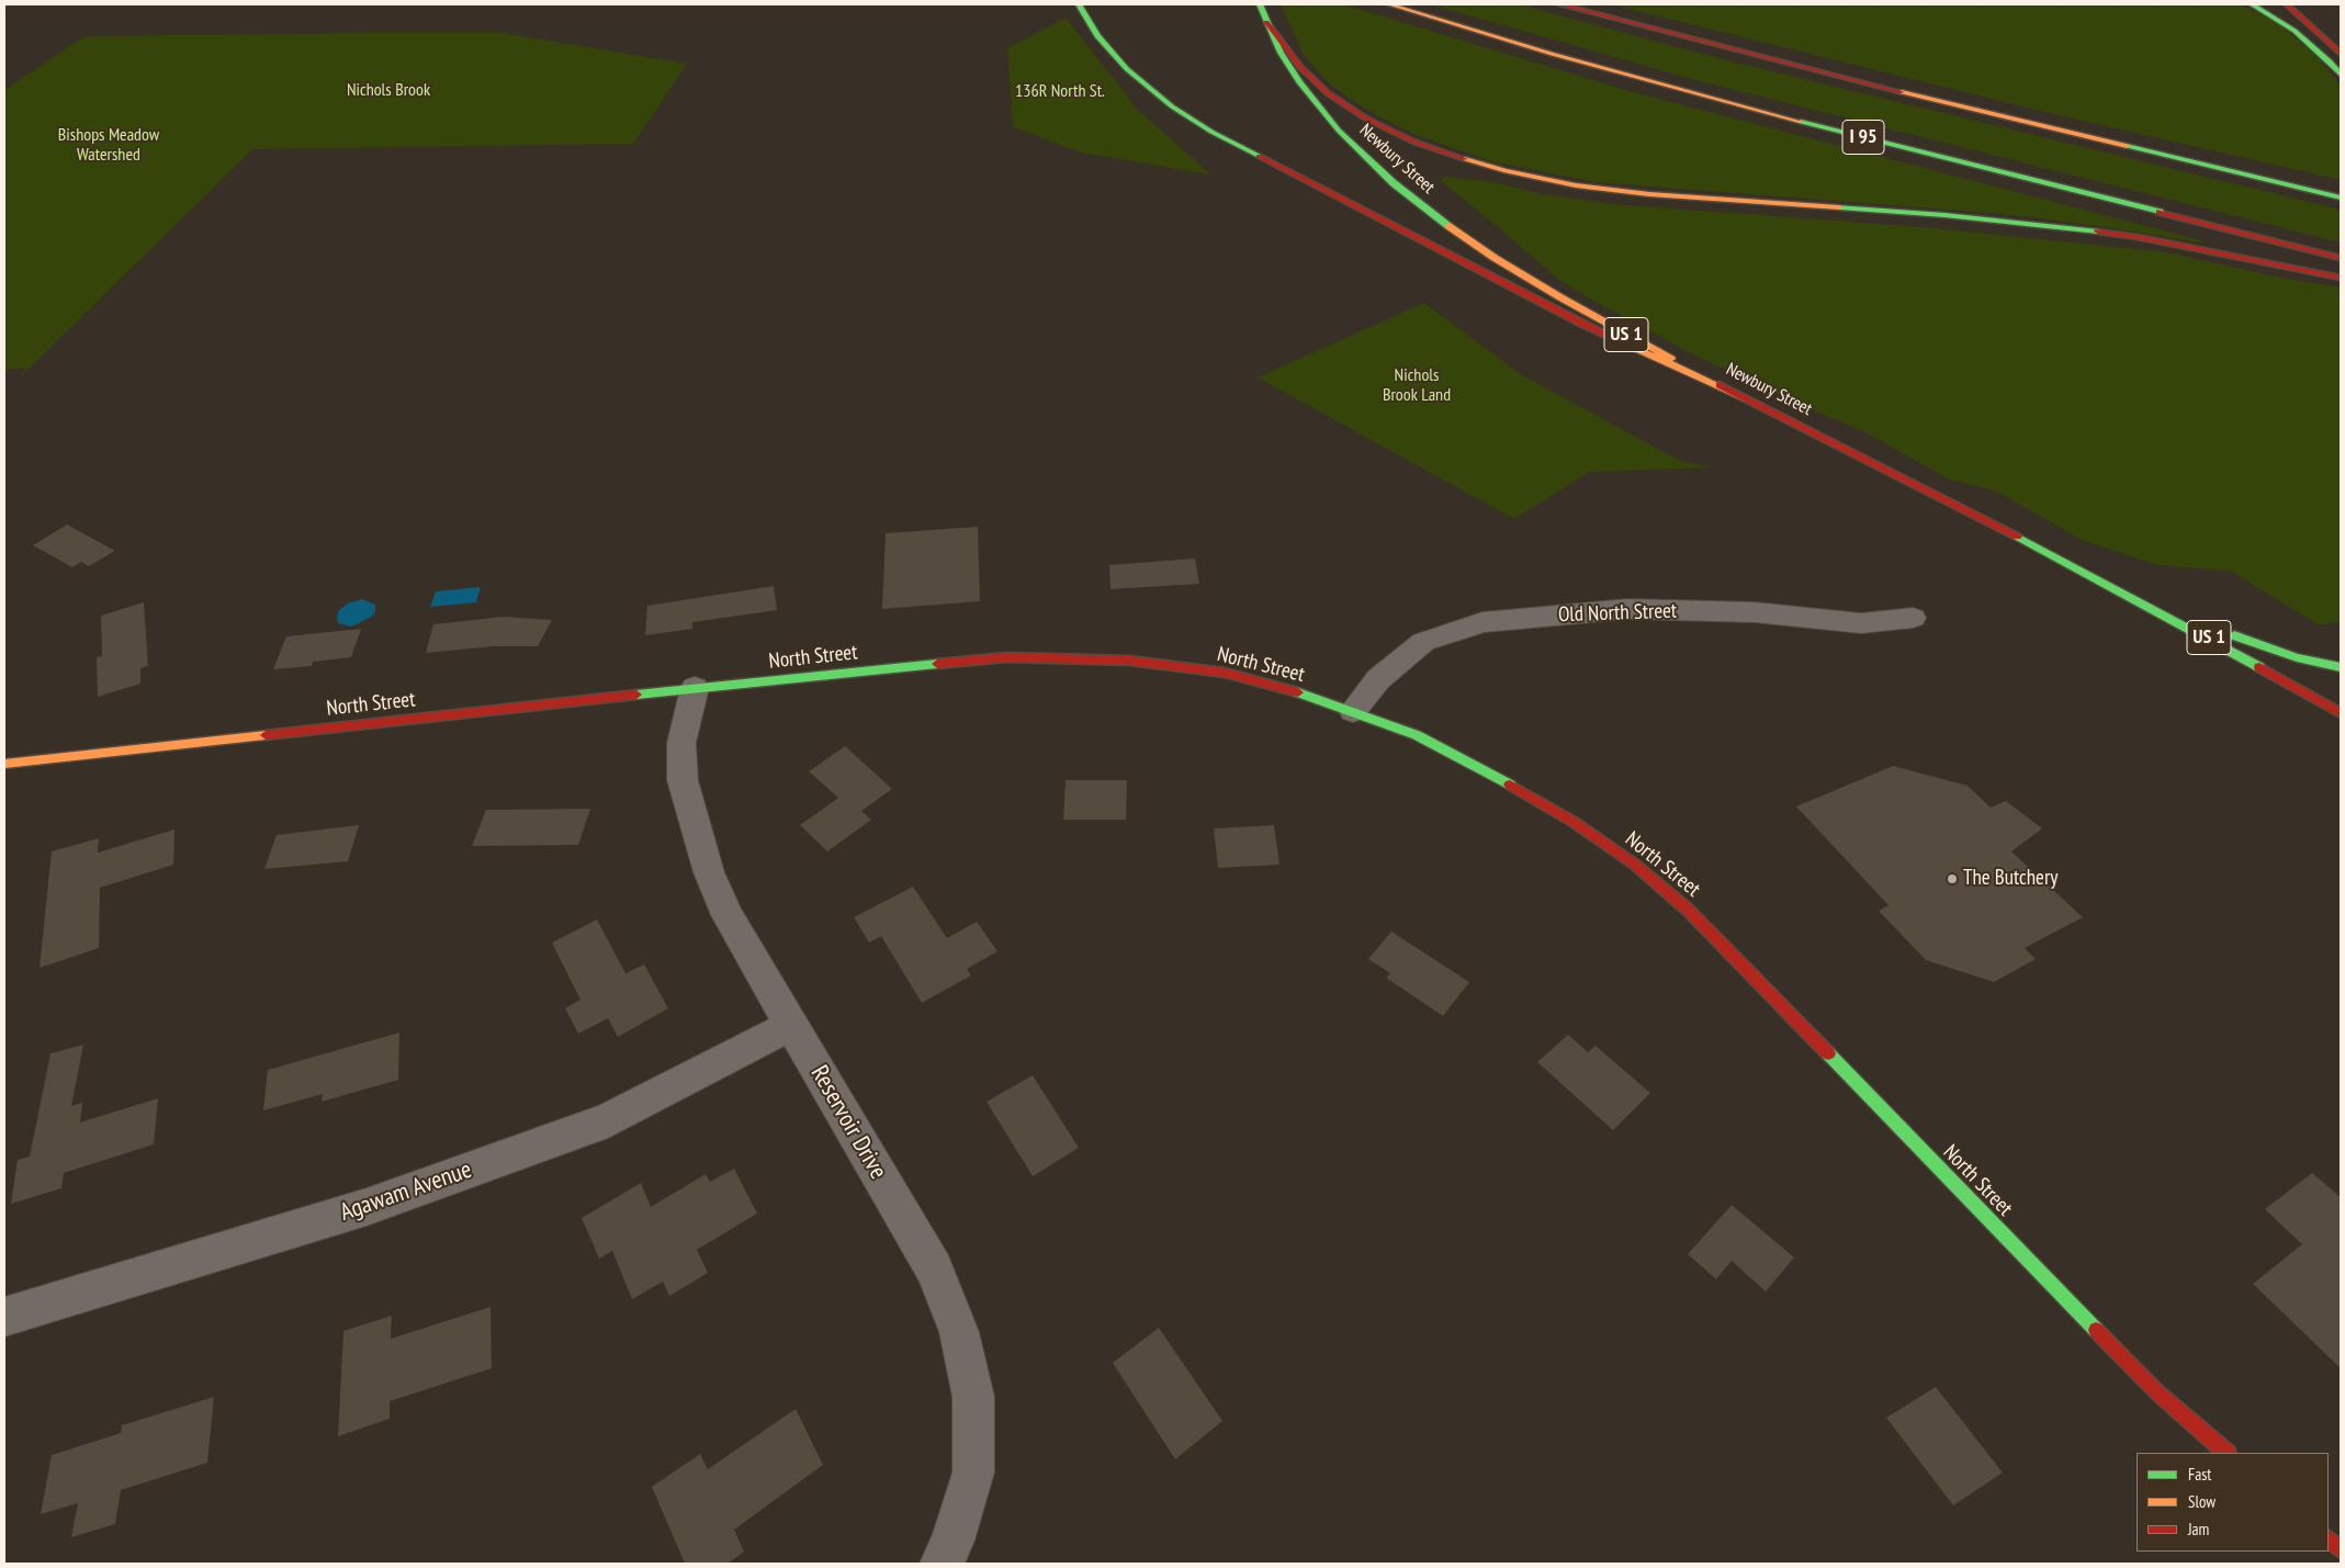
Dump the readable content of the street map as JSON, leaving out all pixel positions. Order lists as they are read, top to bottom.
{
  "streets": {
    "main road": [
      "I 95",
      "Newbury Street",
      "US 1",
      "North Street"
    ],
    "street": ["Old North Street", "Reservoir Drive", "Agawam Avenue"]
  },
  "crossings": [
    ["Old North Street", "North Street"],
    ["North Street", "Reservoir Drive"],
    ["Reservoir Drive", "Agawam Avenue"]
  ],
  "parks": [
    "Nichols Brook",
    "136R North St.",
    "Bishops Meadow Watershed",
    "Nichols Brook Land"
  ],
  "places": ["The Butchery"],
  "legend": ["Fast", "Slow", "Jam"]
}
